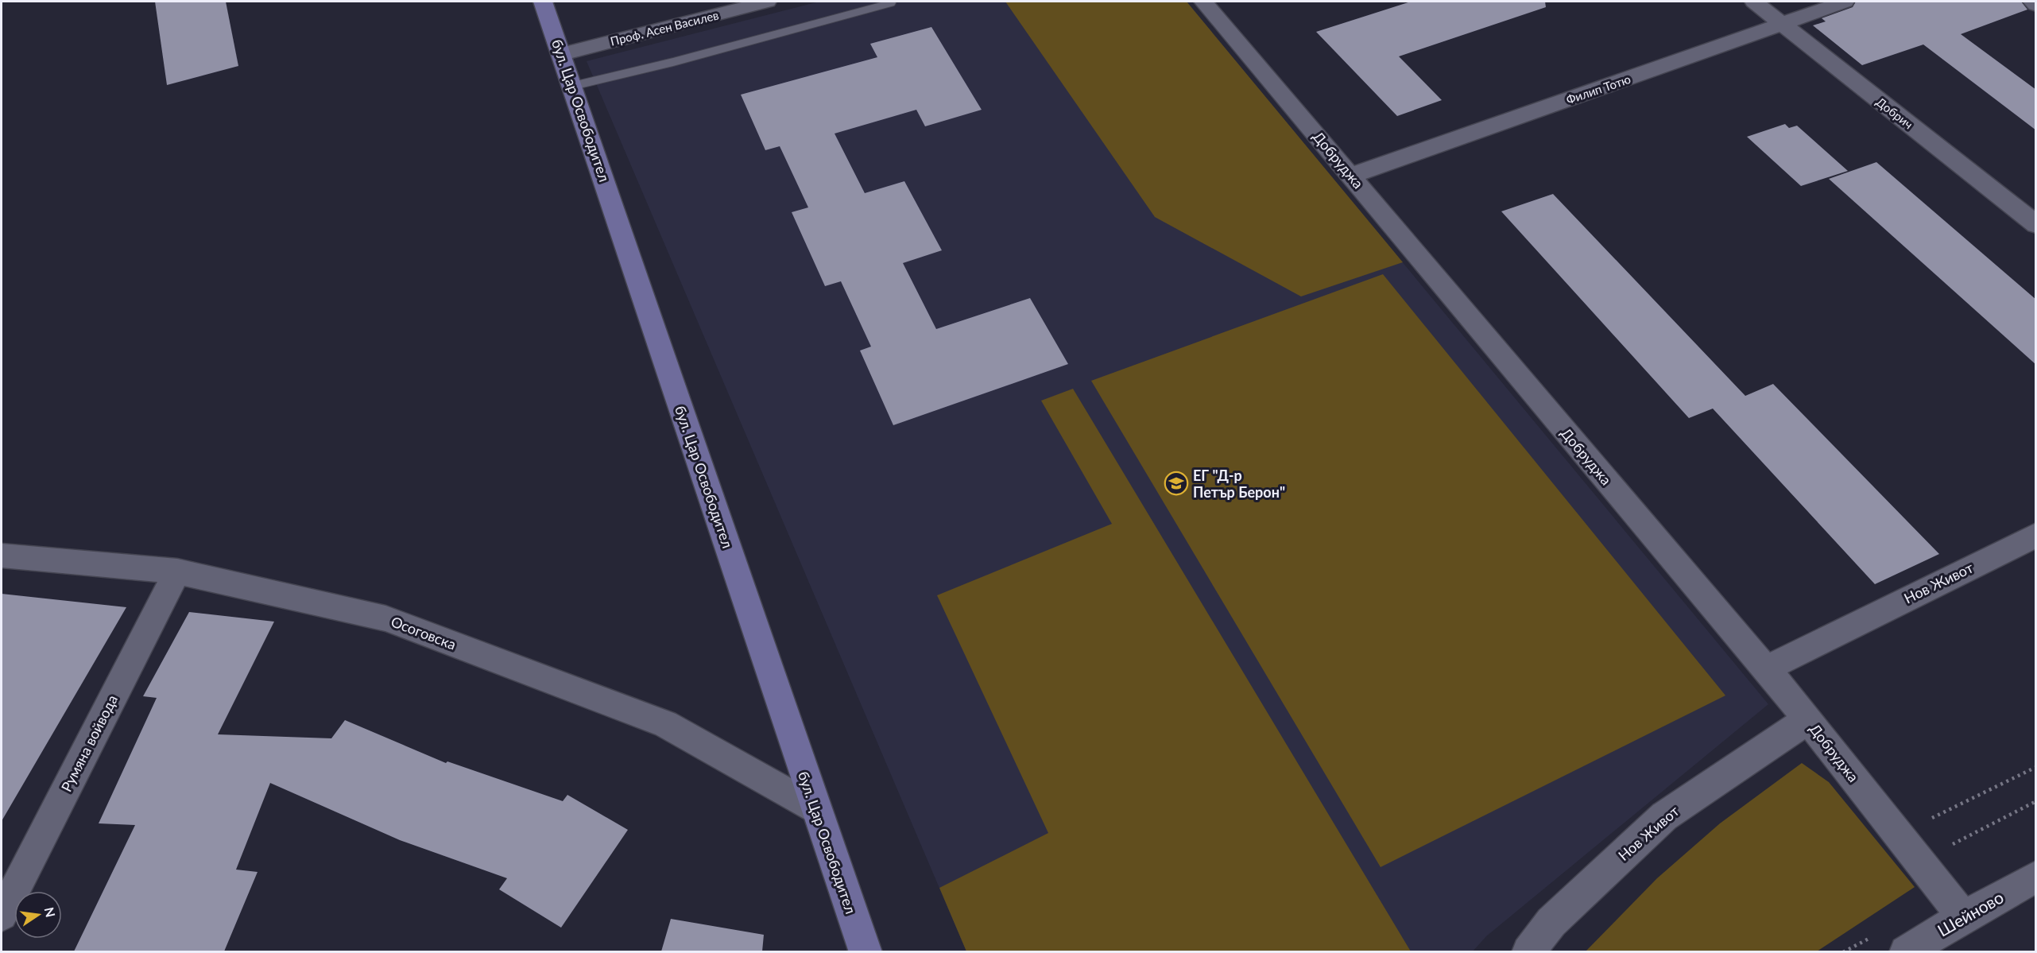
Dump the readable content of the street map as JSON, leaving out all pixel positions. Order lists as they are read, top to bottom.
{
  "streets": {
    "main road": ["бул. Цар Освободител"],
    "street": [
      "Проф. Асен Василев",
      "Филип Тотю",
      "Добрич",
      "Добруджа",
      "Нов Живот",
      "Осоговска",
      "Румяна войвода",
      "Шейново"
    ]
  },
  "crossings": [
    ["Проф. Асен Василев", "бул. Цар Освободител"],
    ["Филип Тотю", "Добрич"],
    ["Филип Тотю", "Добруджа"],
    ["бул. Цар Освободител", "Осоговска"],
    ["Добруджа", "Нов Живот"],
    ["Добруджа", "Шейново"],
    ["Осоговска", "Румяна войвода"]
  ],
  "places": {
    "school or university": ["ЕГ \"Д-р Петър Берон\""]
  },
  "north": "right"
}
